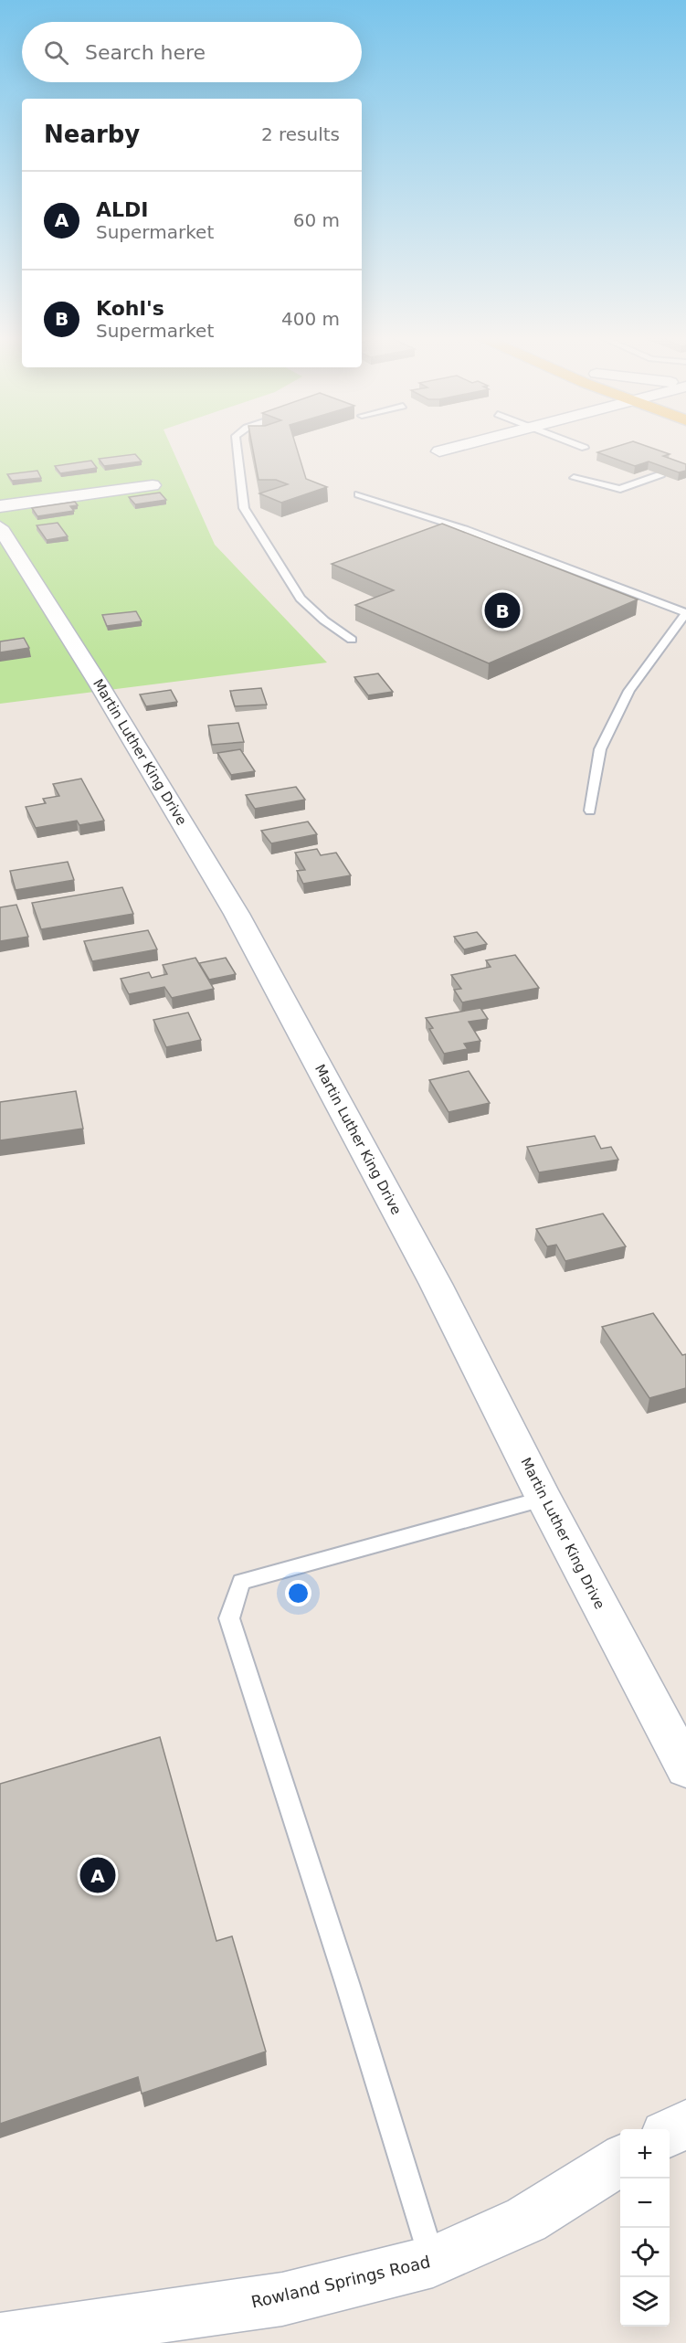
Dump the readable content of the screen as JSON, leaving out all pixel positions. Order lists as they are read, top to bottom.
{
  "streets": {
    "street": ["Martin Luther King Drive", "Rowland Springs Road"]
  },
  "page": {
    "search": "Search here",
    "heading": ["Nearby", "2 results"],
    "list": [
      {
        "mark": "A",
        "name": "ALDI",
        "note": "Supermarket",
        "value": "60 m"
      },
      {
        "mark": "B",
        "name": "Kohl's",
        "note": "Supermarket",
        "value": "400 m"
      }
    ],
    "pins": ["B", "A"],
    "map_buttons": ["+", "−"]
  }
}
